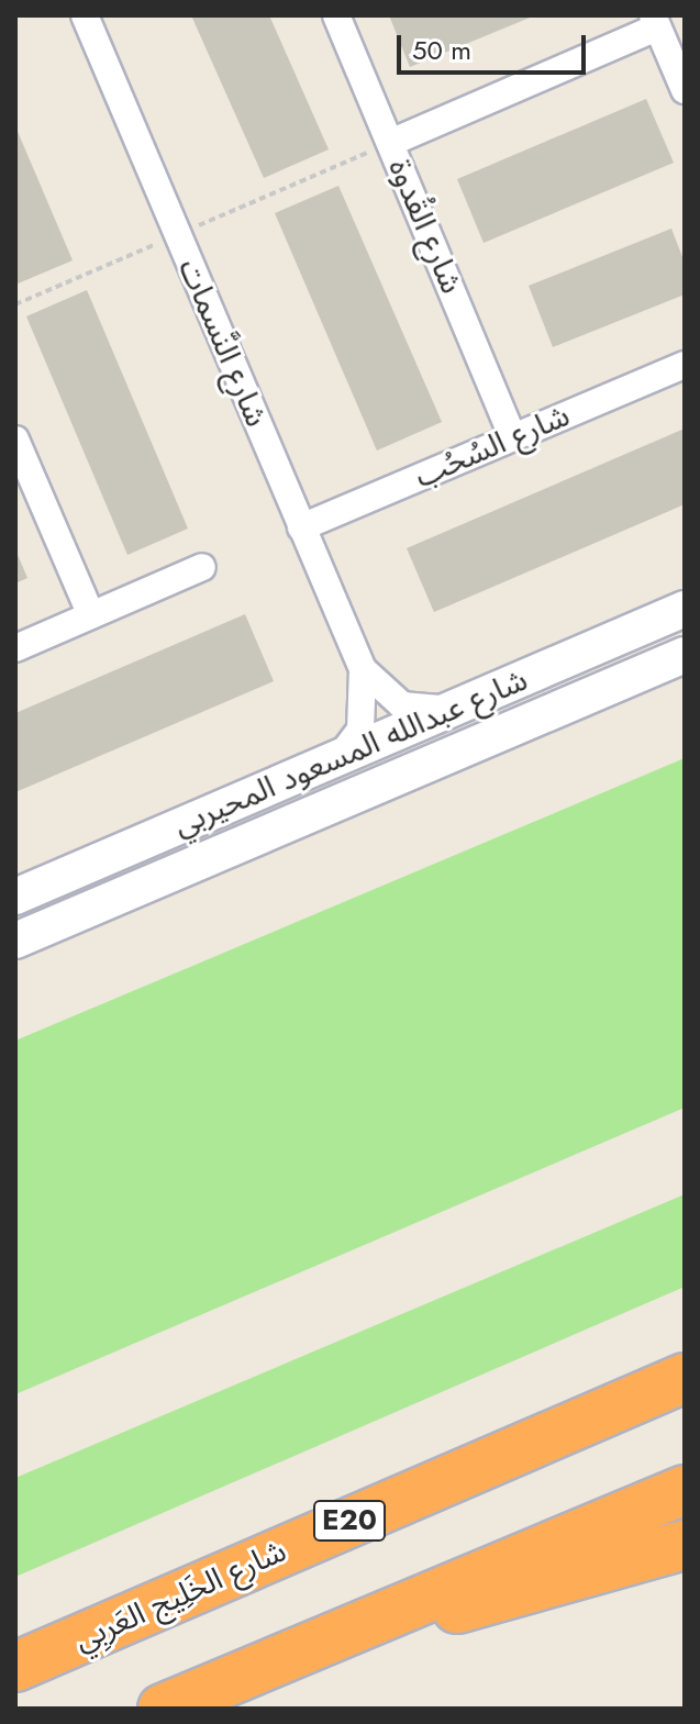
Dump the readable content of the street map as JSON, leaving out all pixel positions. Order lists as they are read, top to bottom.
{
  "streets": {
    "highway": ["E20", "شارع الخَلِيج العَربِي"],
    "street": [
      "شارع القُدوة",
      "شارع النَّسمات",
      "شارع السُحُب",
      "شارع عبدالله المسعود المحيربي"
    ]
  },
  "crossings": [
    ["شارع القُدوة", "شارع السُحُب"],
    ["شارع النَّسمات", "شارع السُحُب"],
    ["شارع النَّسمات", "شارع عبدالله المسعود المحيربي"]
  ],
  "scale_bar": "50 m"
}
